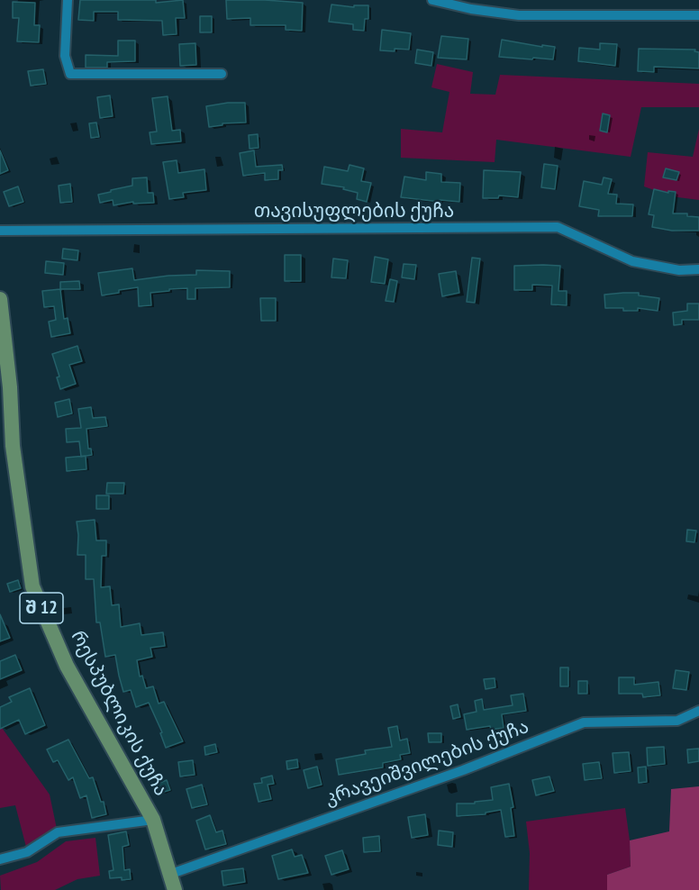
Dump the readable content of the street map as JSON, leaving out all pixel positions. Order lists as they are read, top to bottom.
{
  "streets": {
    "main road": ["შ 12", "რესპუბლიკის ქუჩა"],
    "street": ["თავისუფლების ქუჩა", "კრავეიშვილების ქუჩა"]
  },
  "crossings": [
    ["რესპუბლიკის ქუჩა", "კრავეიშვილების ქუჩა"]
  ]
}
